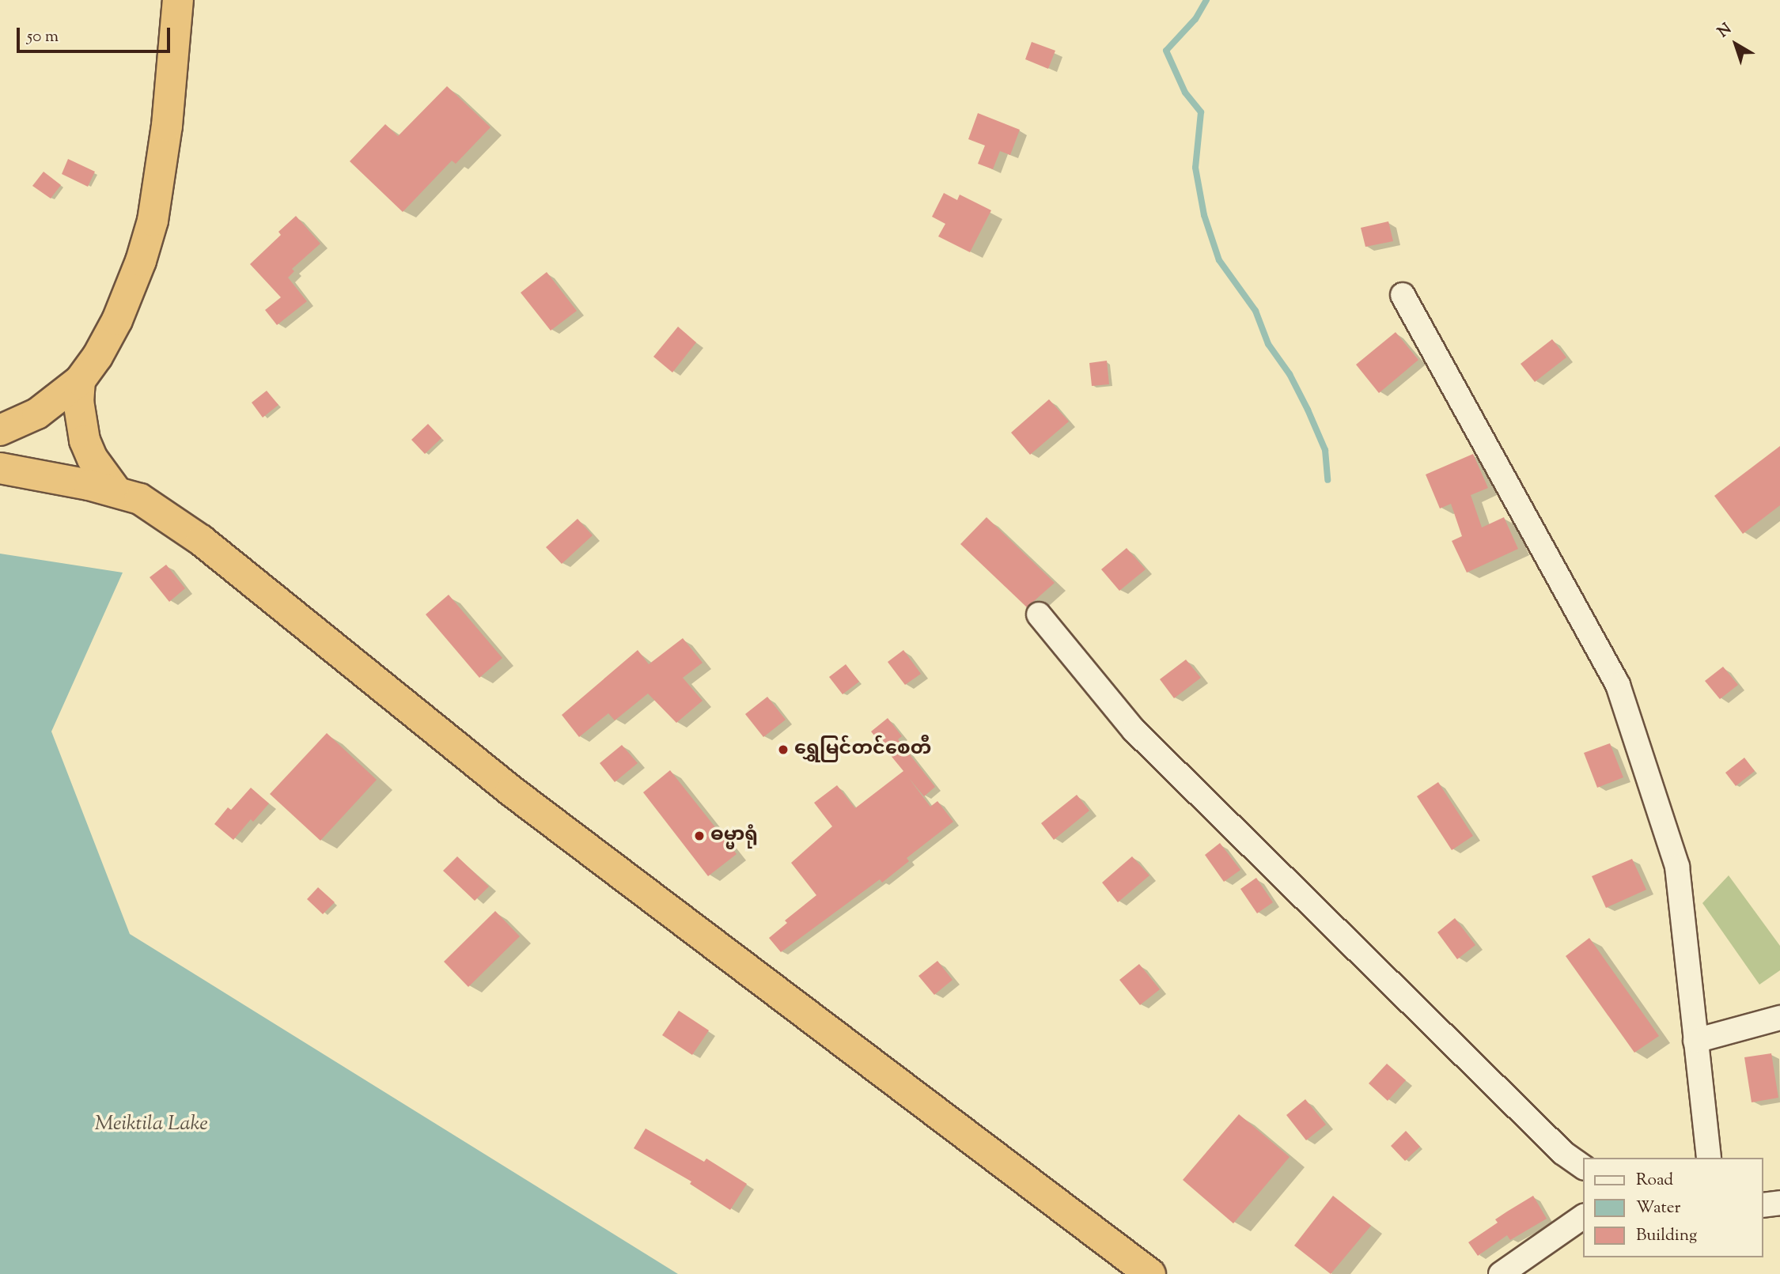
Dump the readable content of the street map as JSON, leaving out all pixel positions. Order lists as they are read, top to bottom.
{
  "water": ["Meiktila Lake"],
  "places": ["ရွှေမြင်တင်စေတီ", "ဓမ္မာရုံ"],
  "legend": ["Road", "Water", "Building"],
  "scale_bar": "50 m",
  "north": "top left"
}
